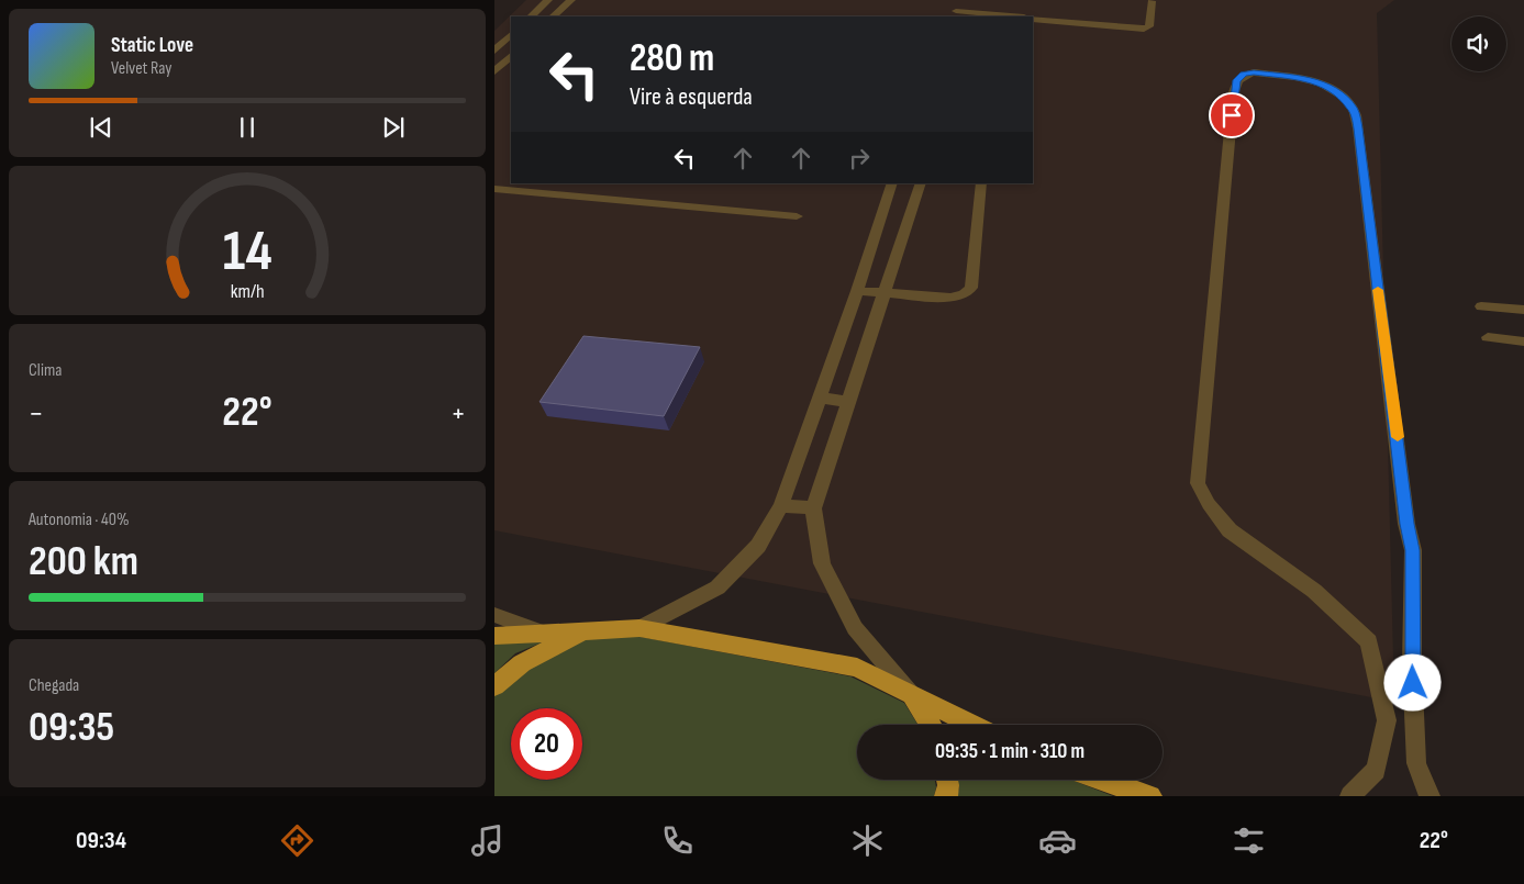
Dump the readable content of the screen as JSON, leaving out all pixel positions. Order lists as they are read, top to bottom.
{
  "page": {
    "turn": ["280 m", "Vire à esquerda"],
    "song": ["Static Love", "Velvet Ray"],
    "tile": [
      "Clima",
      ["Autonomia · 40%", "200 km"],
      ["Chegada", "09:35"]
    ],
    "heat": ["−", "22°", "+"],
    "limit": "20",
    "trip": "09:35 · 1 min · 310 m",
    "tabs": ["09:34", "22°"],
    "gauge": ["14", "km/h"]
  }
}
